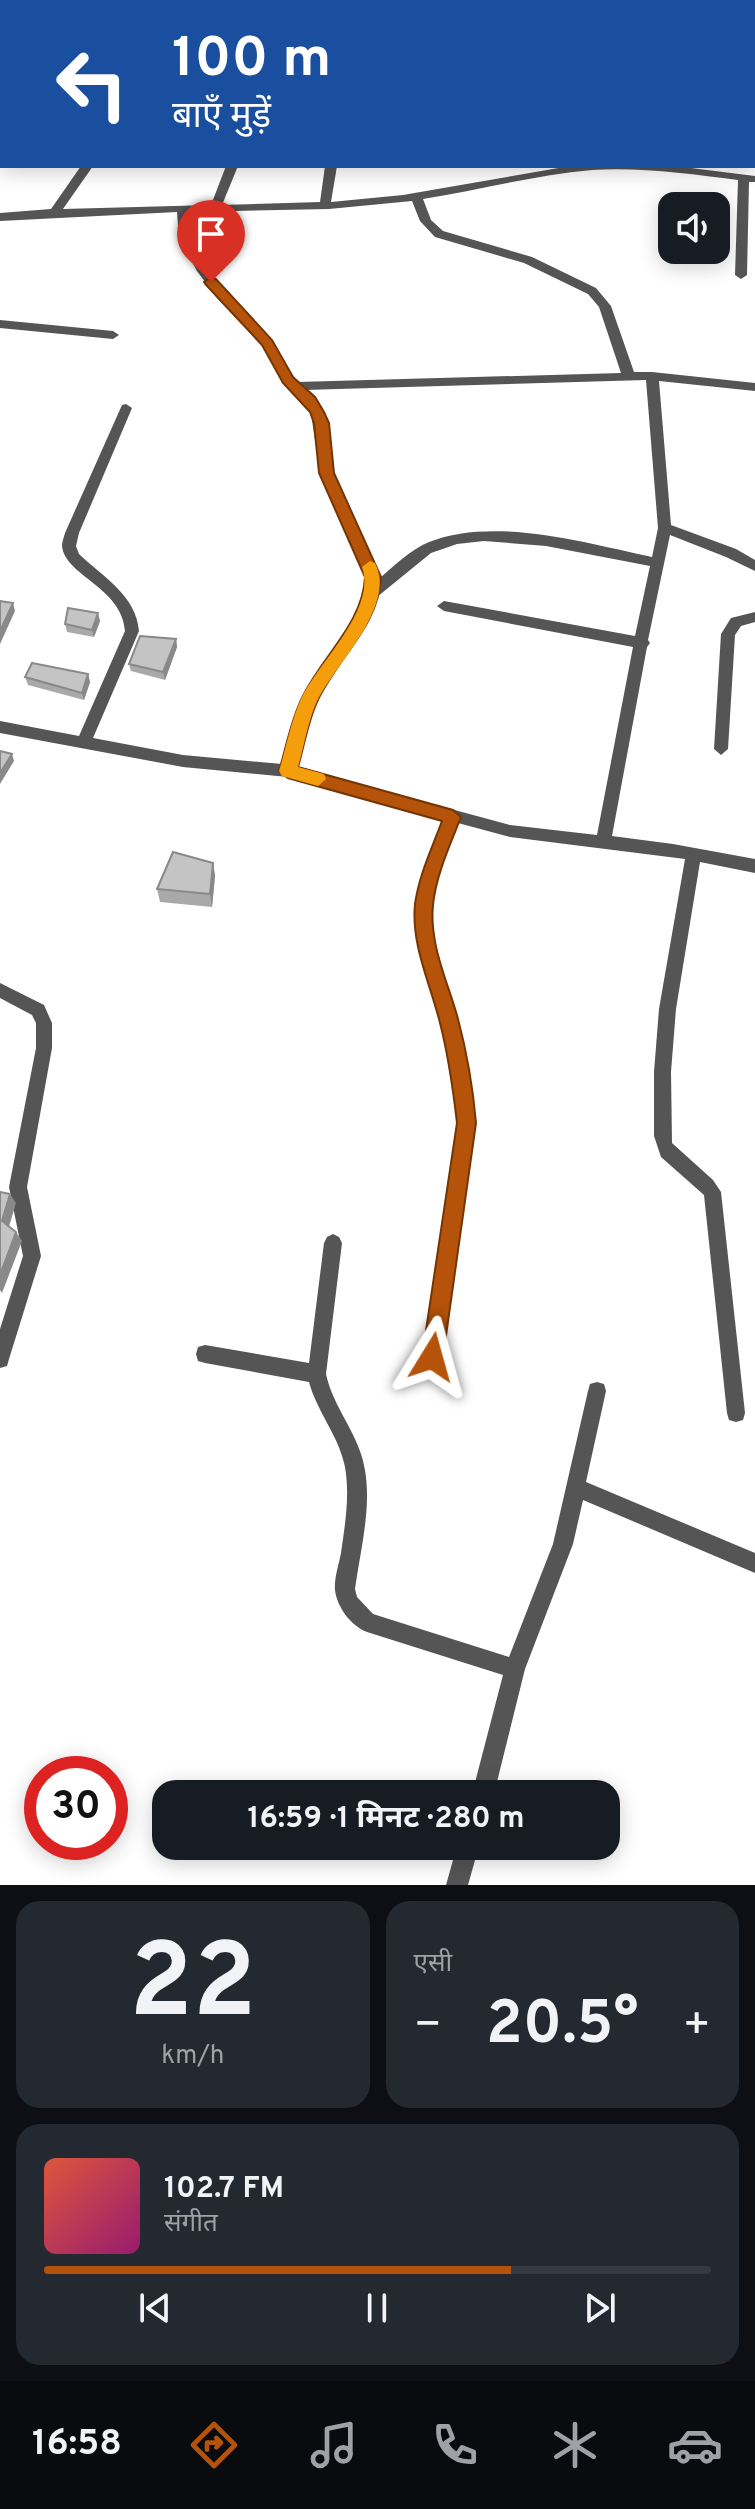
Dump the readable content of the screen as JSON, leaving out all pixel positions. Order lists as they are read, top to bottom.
{
  "page": {
    "turn": ["100 m", "बाएँ मुड़ें"],
    "limit": "30",
    "trip": "16:59 · 1 मिनट · 280 m",
    "tile": [
      ["22", "km/h"],
      "एसी"
    ],
    "heat": ["−", "20.5°", "+"],
    "song": ["102.7 FM", "संगीत"],
    "tabs": "16:58"
  }
}
